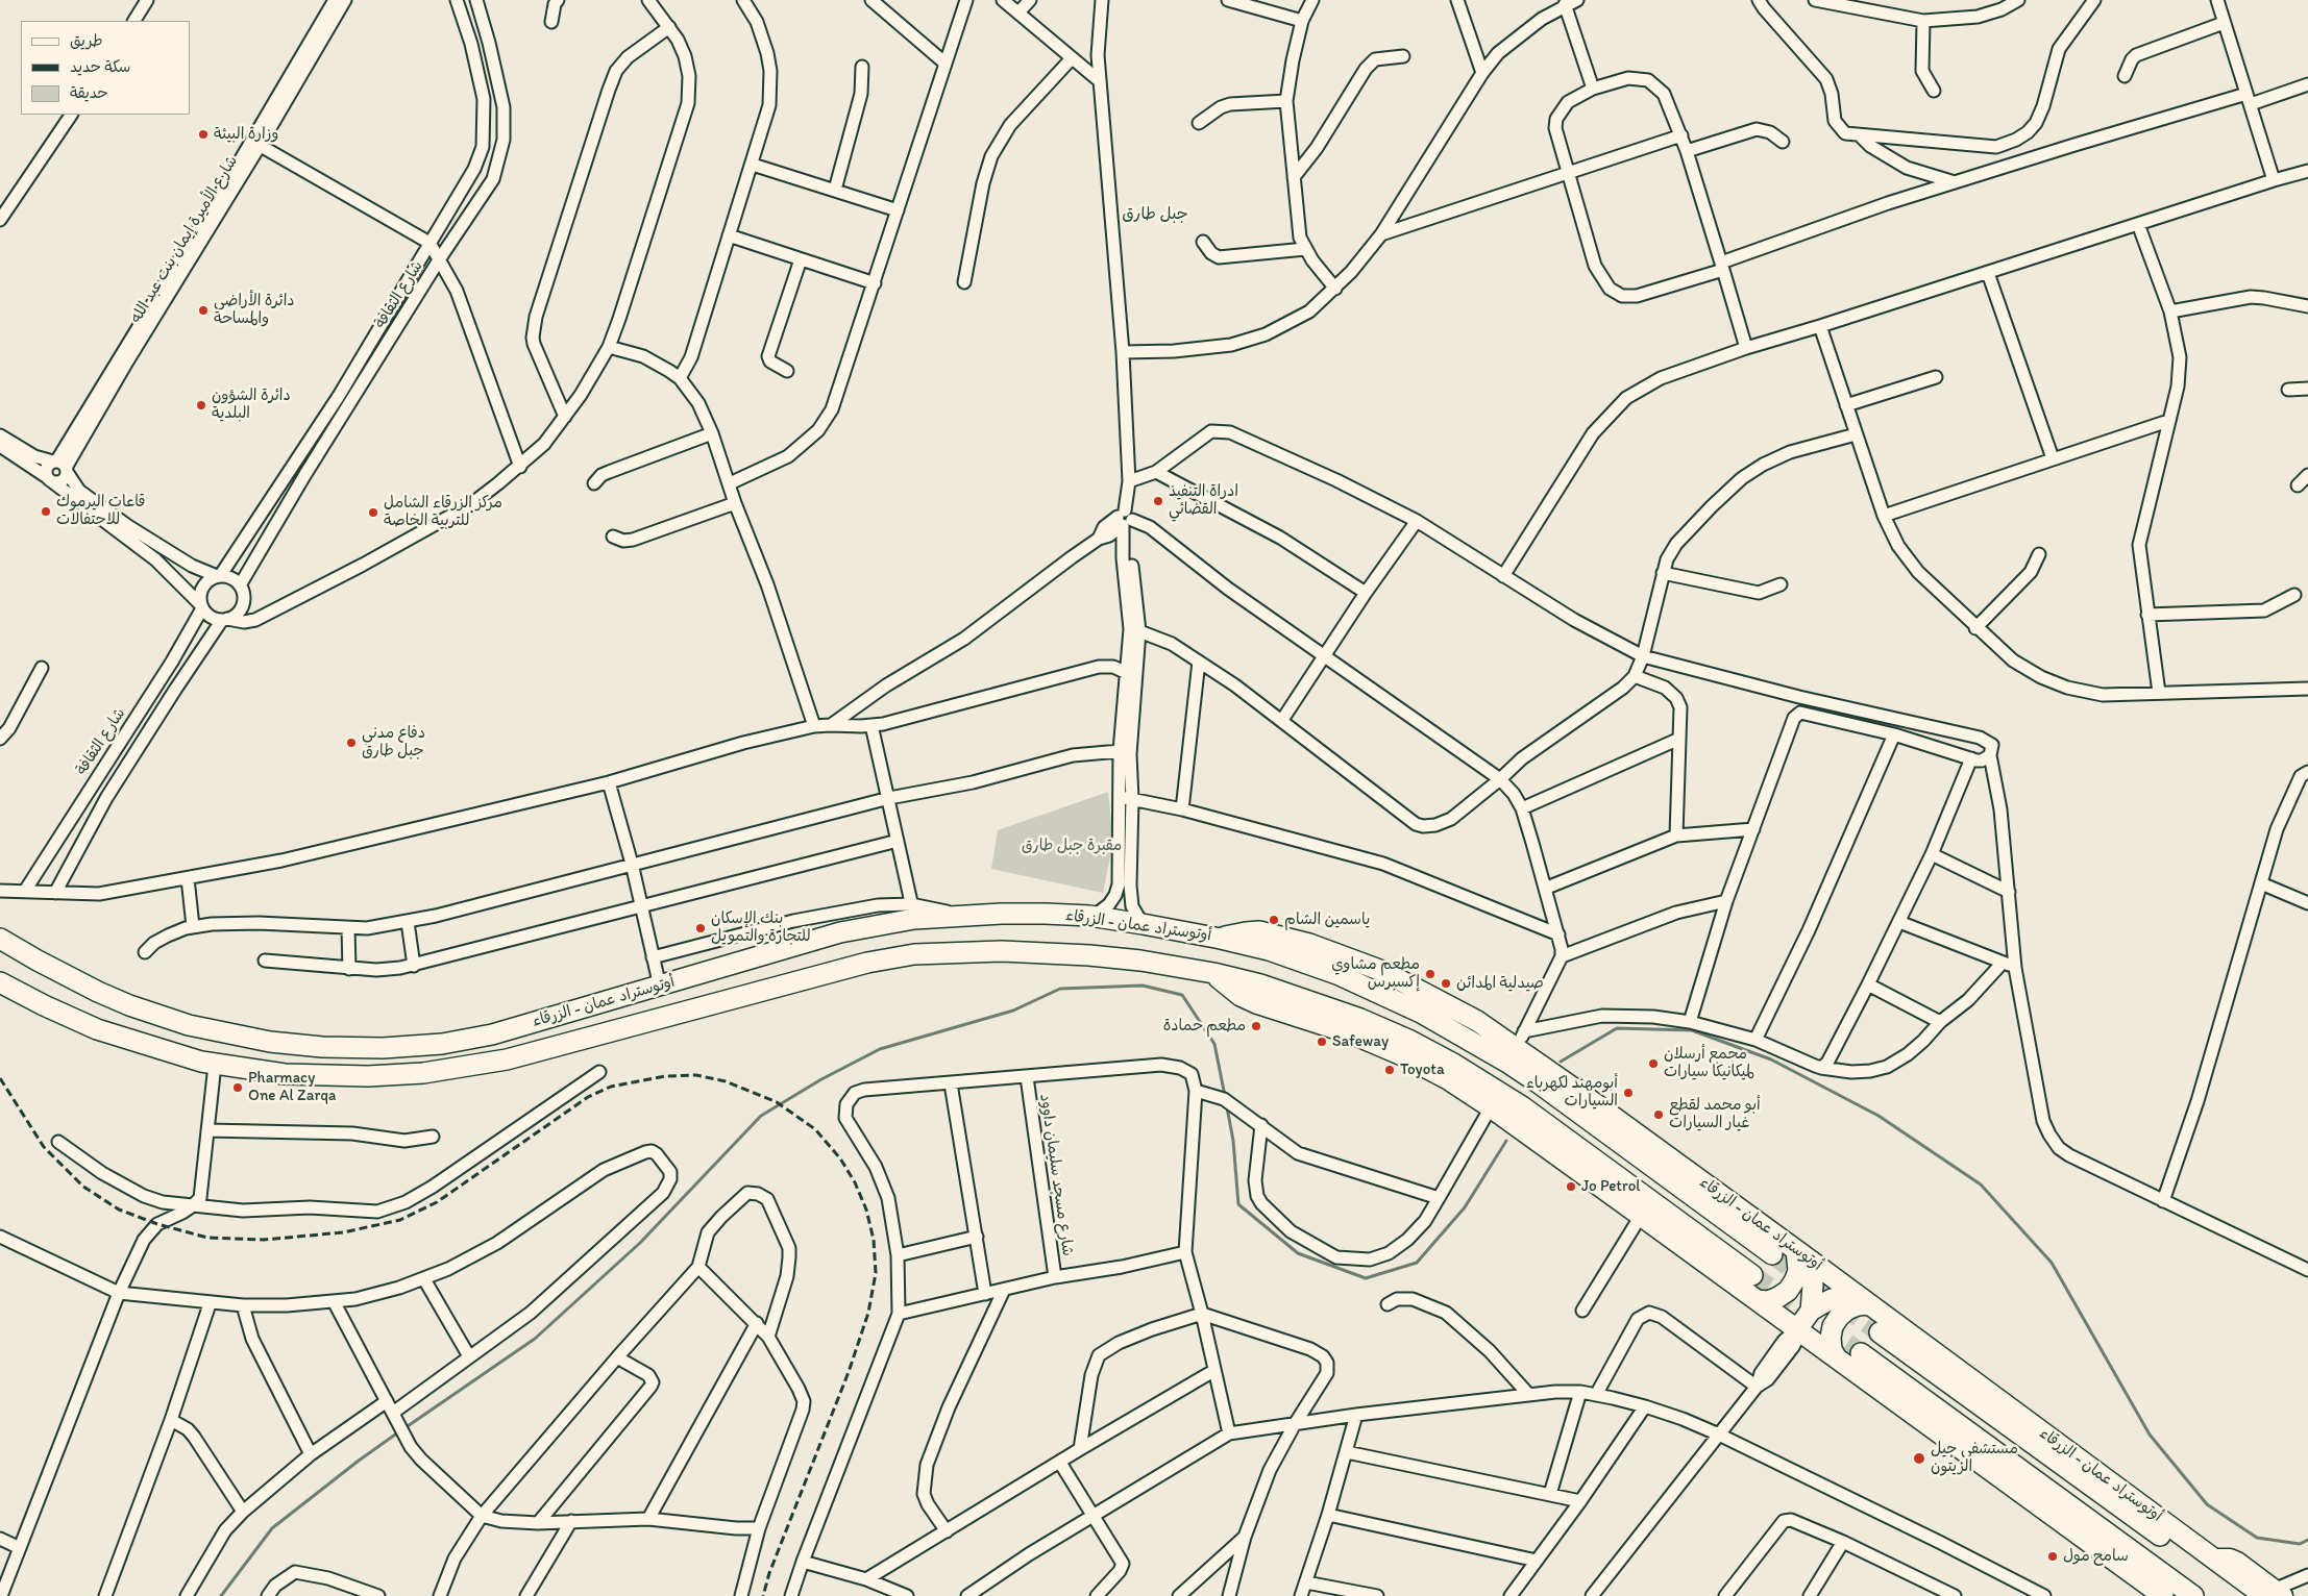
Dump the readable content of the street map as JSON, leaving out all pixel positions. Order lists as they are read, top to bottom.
{
  "streets": {
    "highway": ["أوتوستراد عمان - الزرقاء"],
    "street": ["شارع الأميرة إيمان بنت عبد الله", "شارع الثقافة", "شارع مسجد سليمان داوود"]
  },
  "districts": ["جبل طارق"],
  "parks": ["مقبرة جبل طارق"],
  "places": [
    "وزارة البيئة",
    "دائرة الأراضي والمساحة",
    "دائرة الشؤون البلدية",
    "ادراة التنفيذ القضائي",
    "قاعات اليرموك للاحتفالات",
    "مركز الزرقاء الشامل للتربية الخاصة",
    "دفاع مدني جبل طارق",
    "ياسمين الشام",
    "بنك الإسكان للتجارة والتمويل",
    "مطعم مشاوي إكسبرس",
    "صيدلية المدائن",
    "مطعم حمادة",
    "Safeway",
    "مجمع أرسلان لميكانيكا سيارات",
    "Toyota",
    "Pharmacy One Al Zarqa",
    "أبومهند لكهرباء السيارات",
    "أبو محمد لقطع غيار السيارات",
    "Jo Petrol",
    "مستشفى جيل الزيتون",
    "سامح مول"
  ],
  "legend": ["طريق", "سكة حديد", "حديقة"]
}
